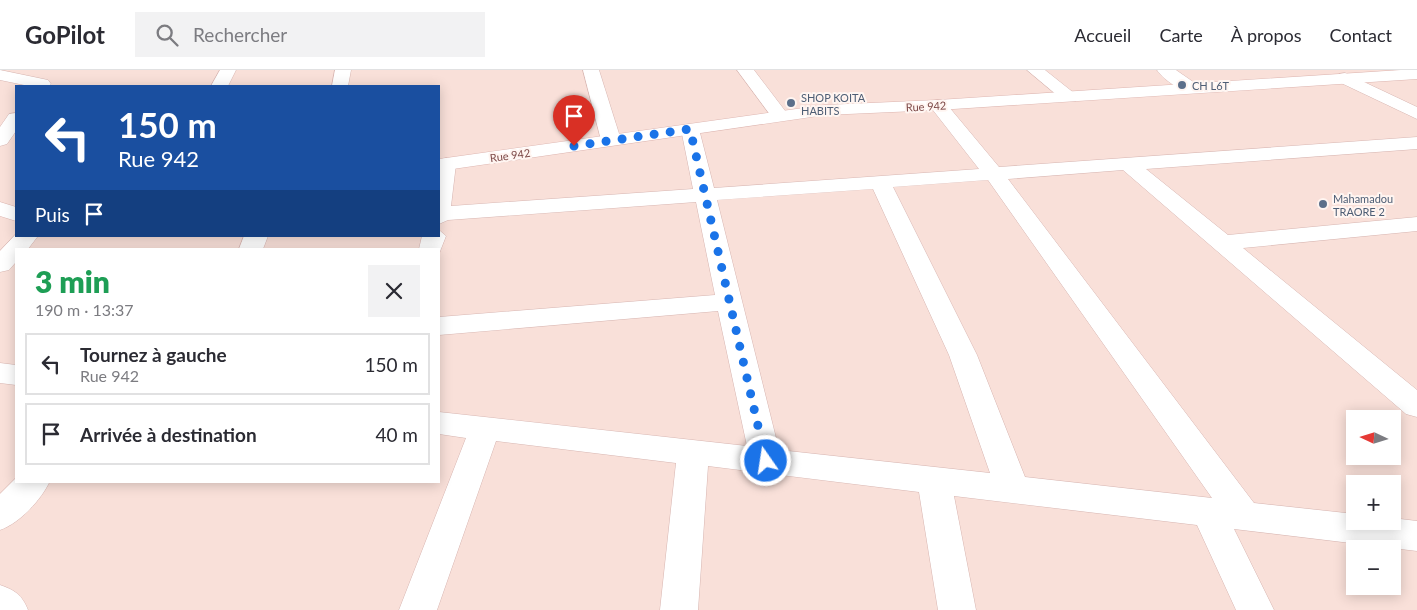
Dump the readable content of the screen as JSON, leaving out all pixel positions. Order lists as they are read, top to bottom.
{
  "streets": {
    "street": ["Rue 942"]
  },
  "places": ["CH L6T", "SHOP KOITA HABITS", "Mahamadou TRAORE 2"],
  "north": "left",
  "page": {
    "header": "GoPilot",
    "search": "Rechercher",
    "nav": [
      "Accueil",
      "Carte",
      "À propos",
      "Contact"
    ],
    "turn": ["150 m", "Rue 942"],
    "then": "Puis",
    "heading": ["3 min", "190 m · 13:37"],
    "list": [
      {
        "name": "Tournez à gauche",
        "note": "Rue 942",
        "value": "150 m"
      },
      {
        "name": "Arrivée à destination",
        "value": "40 m"
      }
    ],
    "map_buttons": ["+", "−"]
  }
}
